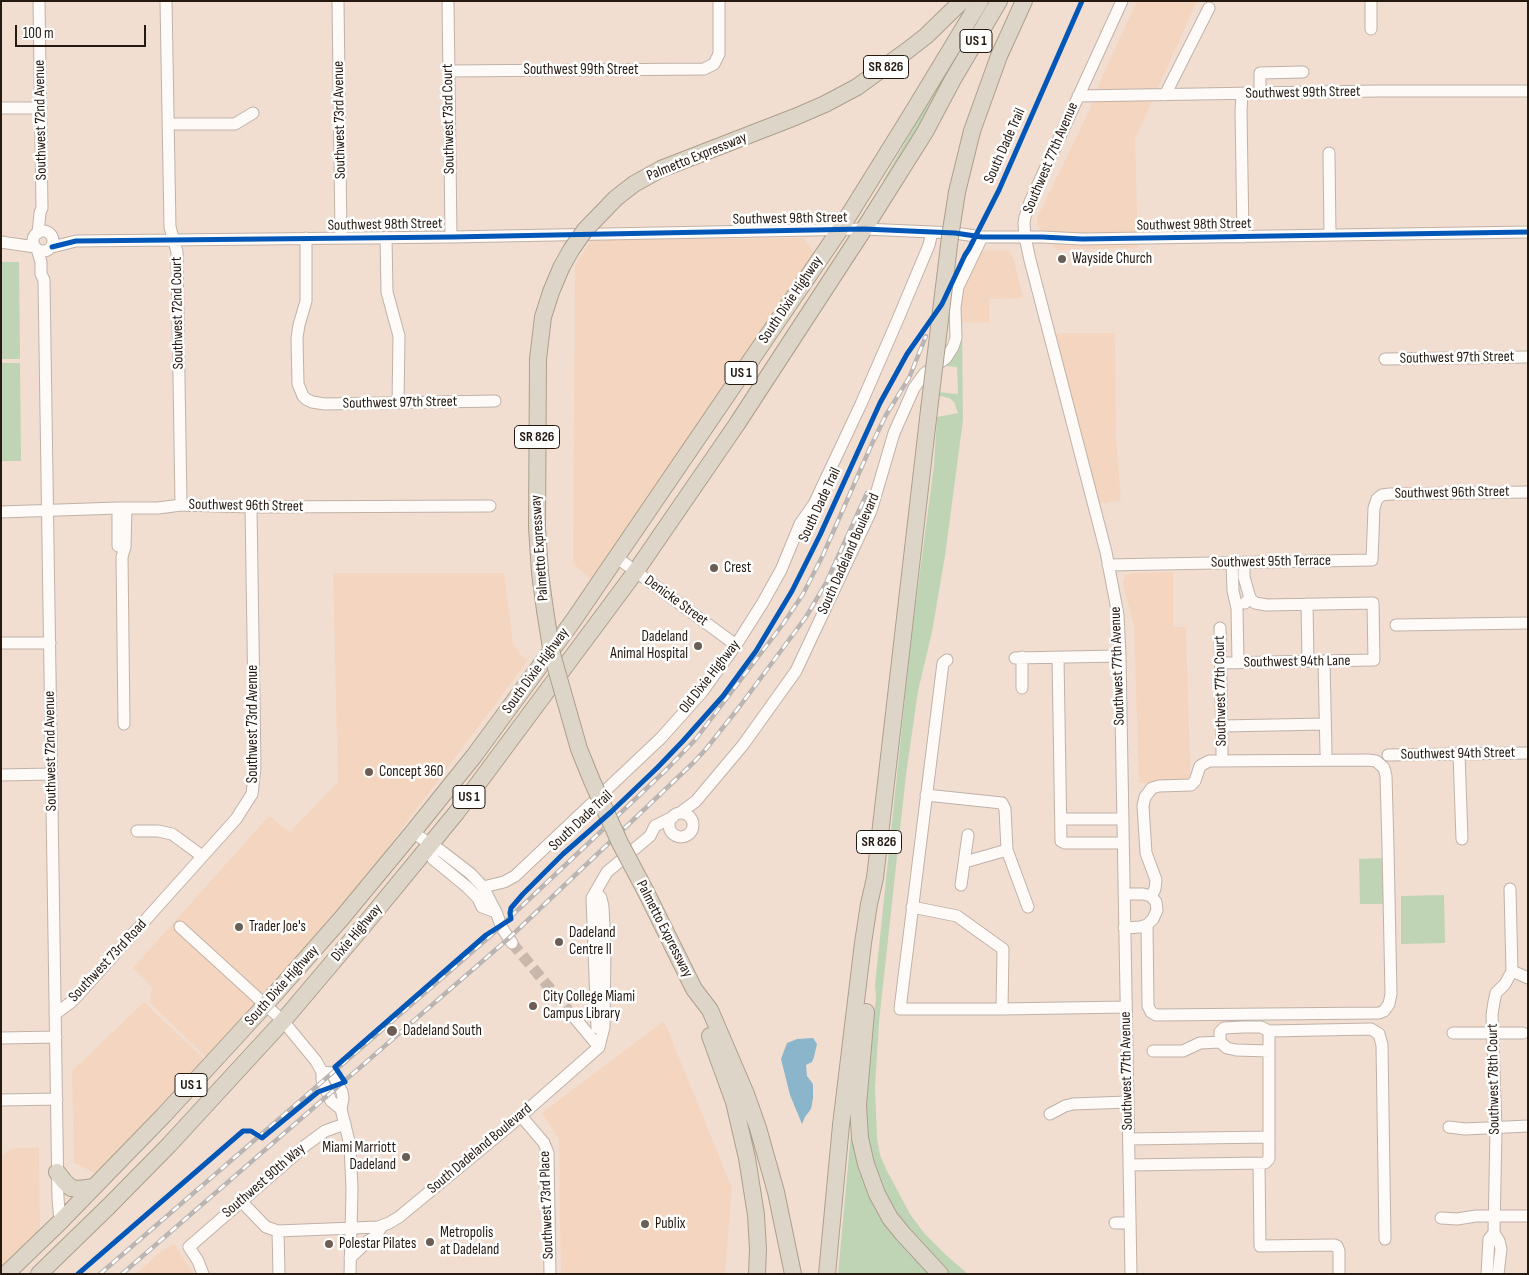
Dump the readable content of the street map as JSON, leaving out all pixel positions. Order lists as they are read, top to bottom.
{
  "streets": {
    "highway": [
      "US 1",
      "SR 826",
      "Palmetto Expressway",
      "South Dixie Highway",
      "Dixie Highway"
    ],
    "street": [
      "Southwest 99th Street",
      "Southwest 73rd Court",
      "Southwest 72nd Avenue",
      "Southwest 73rd Avenue",
      "Southwest 77th Avenue",
      "Southwest 98th Street",
      "Southwest 72nd Court",
      "Southwest 97th Street",
      "Southwest 96th Street",
      "South Dadeland Boulevard",
      "Southwest 95th Terrace",
      "Denicke Street",
      "Southwest 94th Lane",
      "Old Dixie Highway",
      "Southwest 77th Court",
      "Southwest 94th Street",
      "Southwest 73rd Road",
      "Southwest 78th Court",
      "Southwest 90th Way",
      "Southwest 73rd Place"
    ],
    "cycle path": ["South Dade Trail"]
  },
  "crossings": [
    ["Southwest 99th Street", "Southwest 73rd Court"],
    ["Southwest 99th Street", "Southwest 77th Avenue"],
    ["Southwest 73rd Court", "Southwest 98th Street"],
    ["Southwest 72nd Avenue", "Southwest 98th Street"],
    ["Southwest 72nd Avenue", "South Dixie Highway"],
    ["Southwest 72nd Avenue", "Southwest 96th Street"],
    ["Southwest 72nd Avenue", "Southwest 73rd Road"],
    ["Southwest 73rd Avenue", "Southwest 98th Street"],
    ["Southwest 73rd Avenue", "Southwest 96th Street"],
    ["Southwest 73rd Avenue", "Southwest 73rd Road"],
    ["Southwest 77th Avenue", "Southwest 98th Street"],
    ["Southwest 77th Avenue", "Southwest 95th Terrace"],
    ["Southwest 98th Street", "South Dixie Highway"],
    ["Southwest 98th Street", "Southwest 72nd Court"],
    ["Southwest 98th Street", "Southwest 97th Street"],
    ["Southwest 98th Street", "South Dadeland Boulevard"],
    ["Southwest 98th Street", "Old Dixie Highway"],
    ["South Dixie Highway", "Denicke Street"],
    ["South Dixie Highway", "Dixie Highway"],
    ["Southwest 72nd Court", "Southwest 96th Street"],
    ["Southwest 96th Street", "Southwest 95th Terrace"],
    ["South Dadeland Boulevard", "Southwest 73rd Place"],
    ["Southwest 95th Terrace", "Southwest 77th Court"],
    ["Denicke Street", "Old Dixie Highway"],
    ["Southwest 94th Lane", "Southwest 77th Court"]
  ],
  "places": [
    "Wayside Church",
    "Crest",
    "Dadeland Animal Hospital",
    "Concept 360",
    "Trader Joe's",
    "Dadeland Centre II",
    "City College Miami Campus Library",
    "Dadeland South",
    "Miami Marriott Dadeland",
    "Publix",
    "Metropolis at Dadeland",
    "Polestar Pilates"
  ],
  "scale_bar": "100 m"
}
